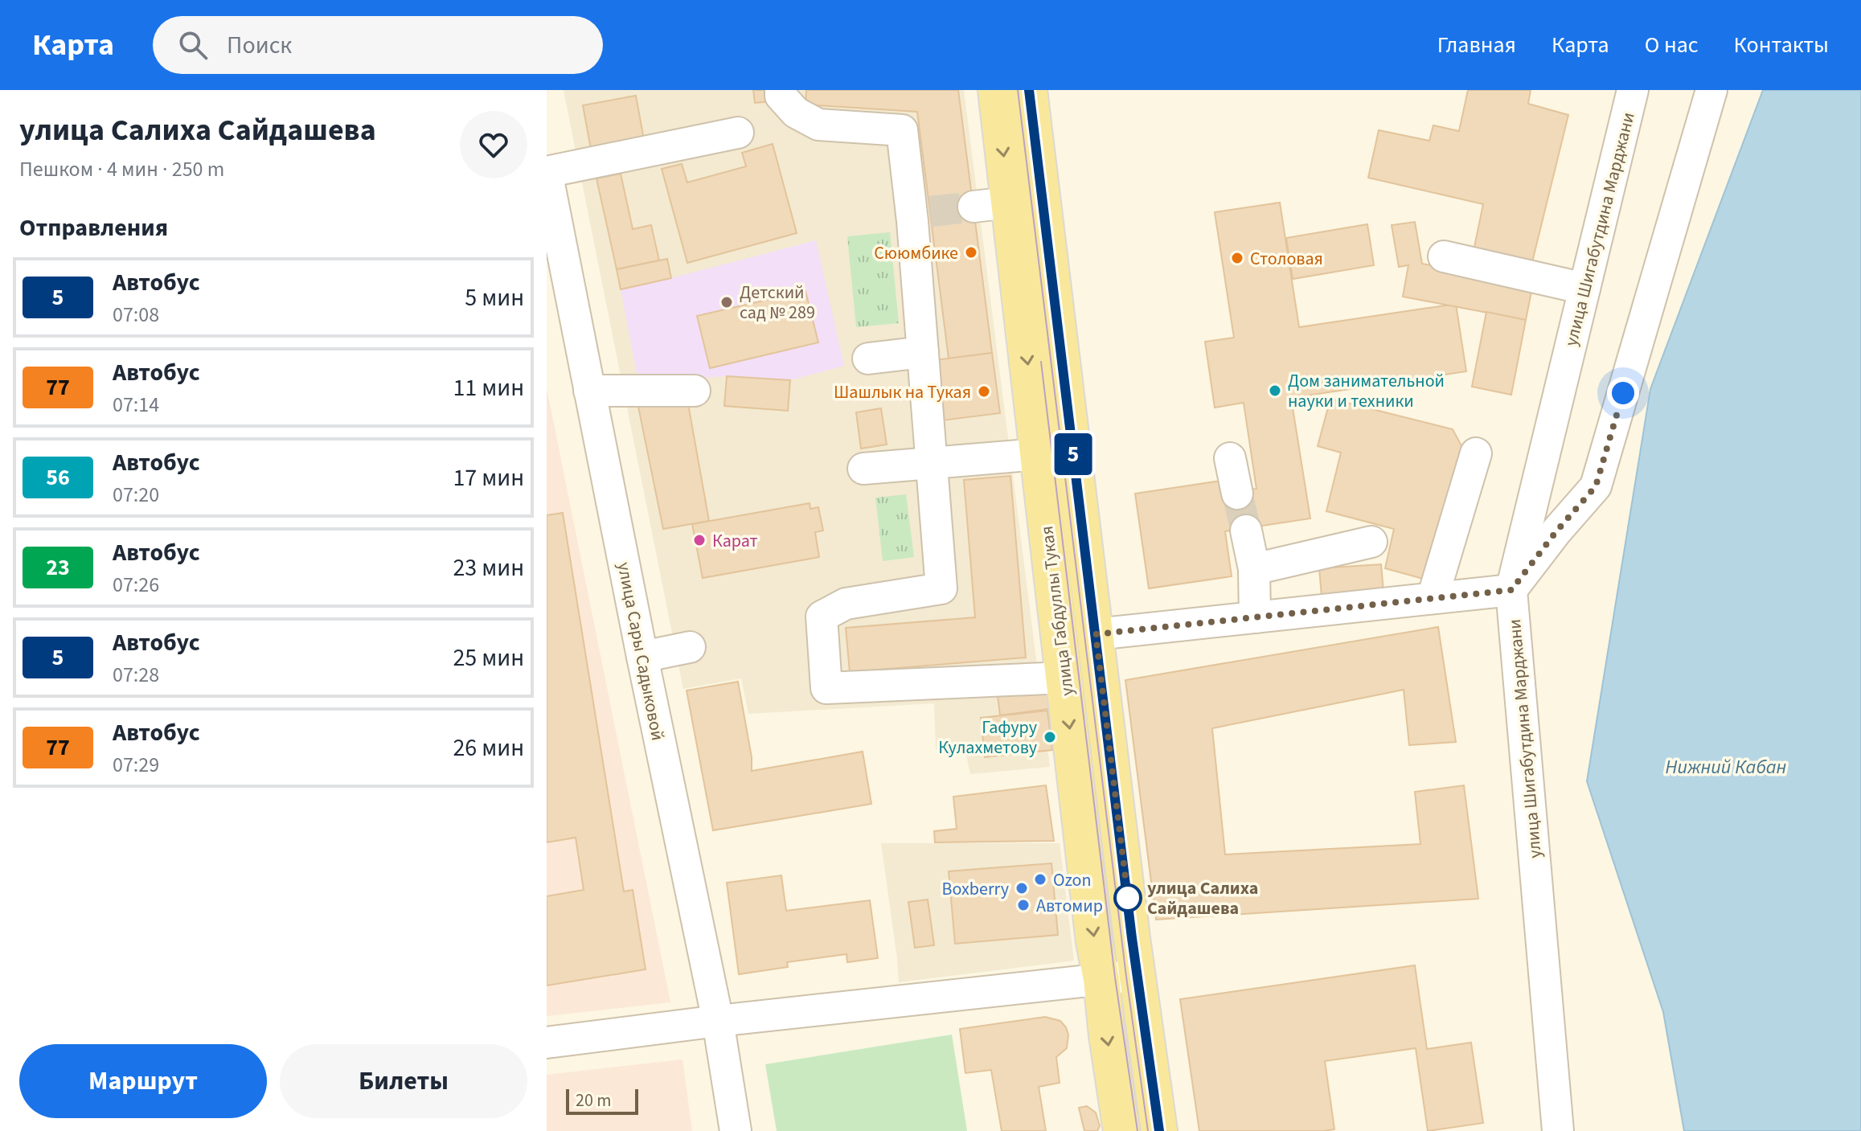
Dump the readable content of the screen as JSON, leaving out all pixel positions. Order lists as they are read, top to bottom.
{
  "streets": {
    "main road": ["улица Габдуллы Тукая"],
    "street": ["улица Шигабутдина Марджани", "улица Сары Садыковой"]
  },
  "water": ["Нижний Кабан"],
  "places": [
    "Сююмбике",
    "Столовая",
    "Детский сад № 289",
    "Дом занимательной науки и техники",
    "Шашлык на Тукая",
    "Карат",
    "Гафуру Кулахметову",
    "Ozon",
    "Boxberry",
    "улица Салиха Сайдашева",
    "Автомир"
  ],
  "lines": ["bus line 5"],
  "scale_bar": "20 m",
  "page": {
    "header": "Карта",
    "search": "Поиск",
    "nav": [
      "Главная",
      "Карта",
      "О нас",
      "Контакты"
    ],
    "heading": [
      ["улица Салиха Сайдашева", "Пешком · 4 мин · 250 m"],
      "Отправления"
    ],
    "on_map": "5",
    "list": [
      {
        "mark": "5",
        "name": "Автобус",
        "note": "07:08",
        "value": "5 мин"
      },
      {
        "mark": "77",
        "name": "Автобус",
        "note": "07:14",
        "value": "11 мин"
      },
      {
        "mark": "56",
        "name": "Автобус",
        "note": "07:20",
        "value": "17 мин"
      },
      {
        "mark": "23",
        "name": "Автобус",
        "note": "07:26",
        "value": "23 мин"
      },
      {
        "mark": "5",
        "name": "Автобус",
        "note": "07:28",
        "value": "25 мин"
      },
      {
        "mark": "77",
        "name": "Автобус",
        "note": "07:29",
        "value": "26 мин"
      }
    ],
    "buttons": ["Маршрут", "Билеты"],
    "scale": "20 m"
  }
}
